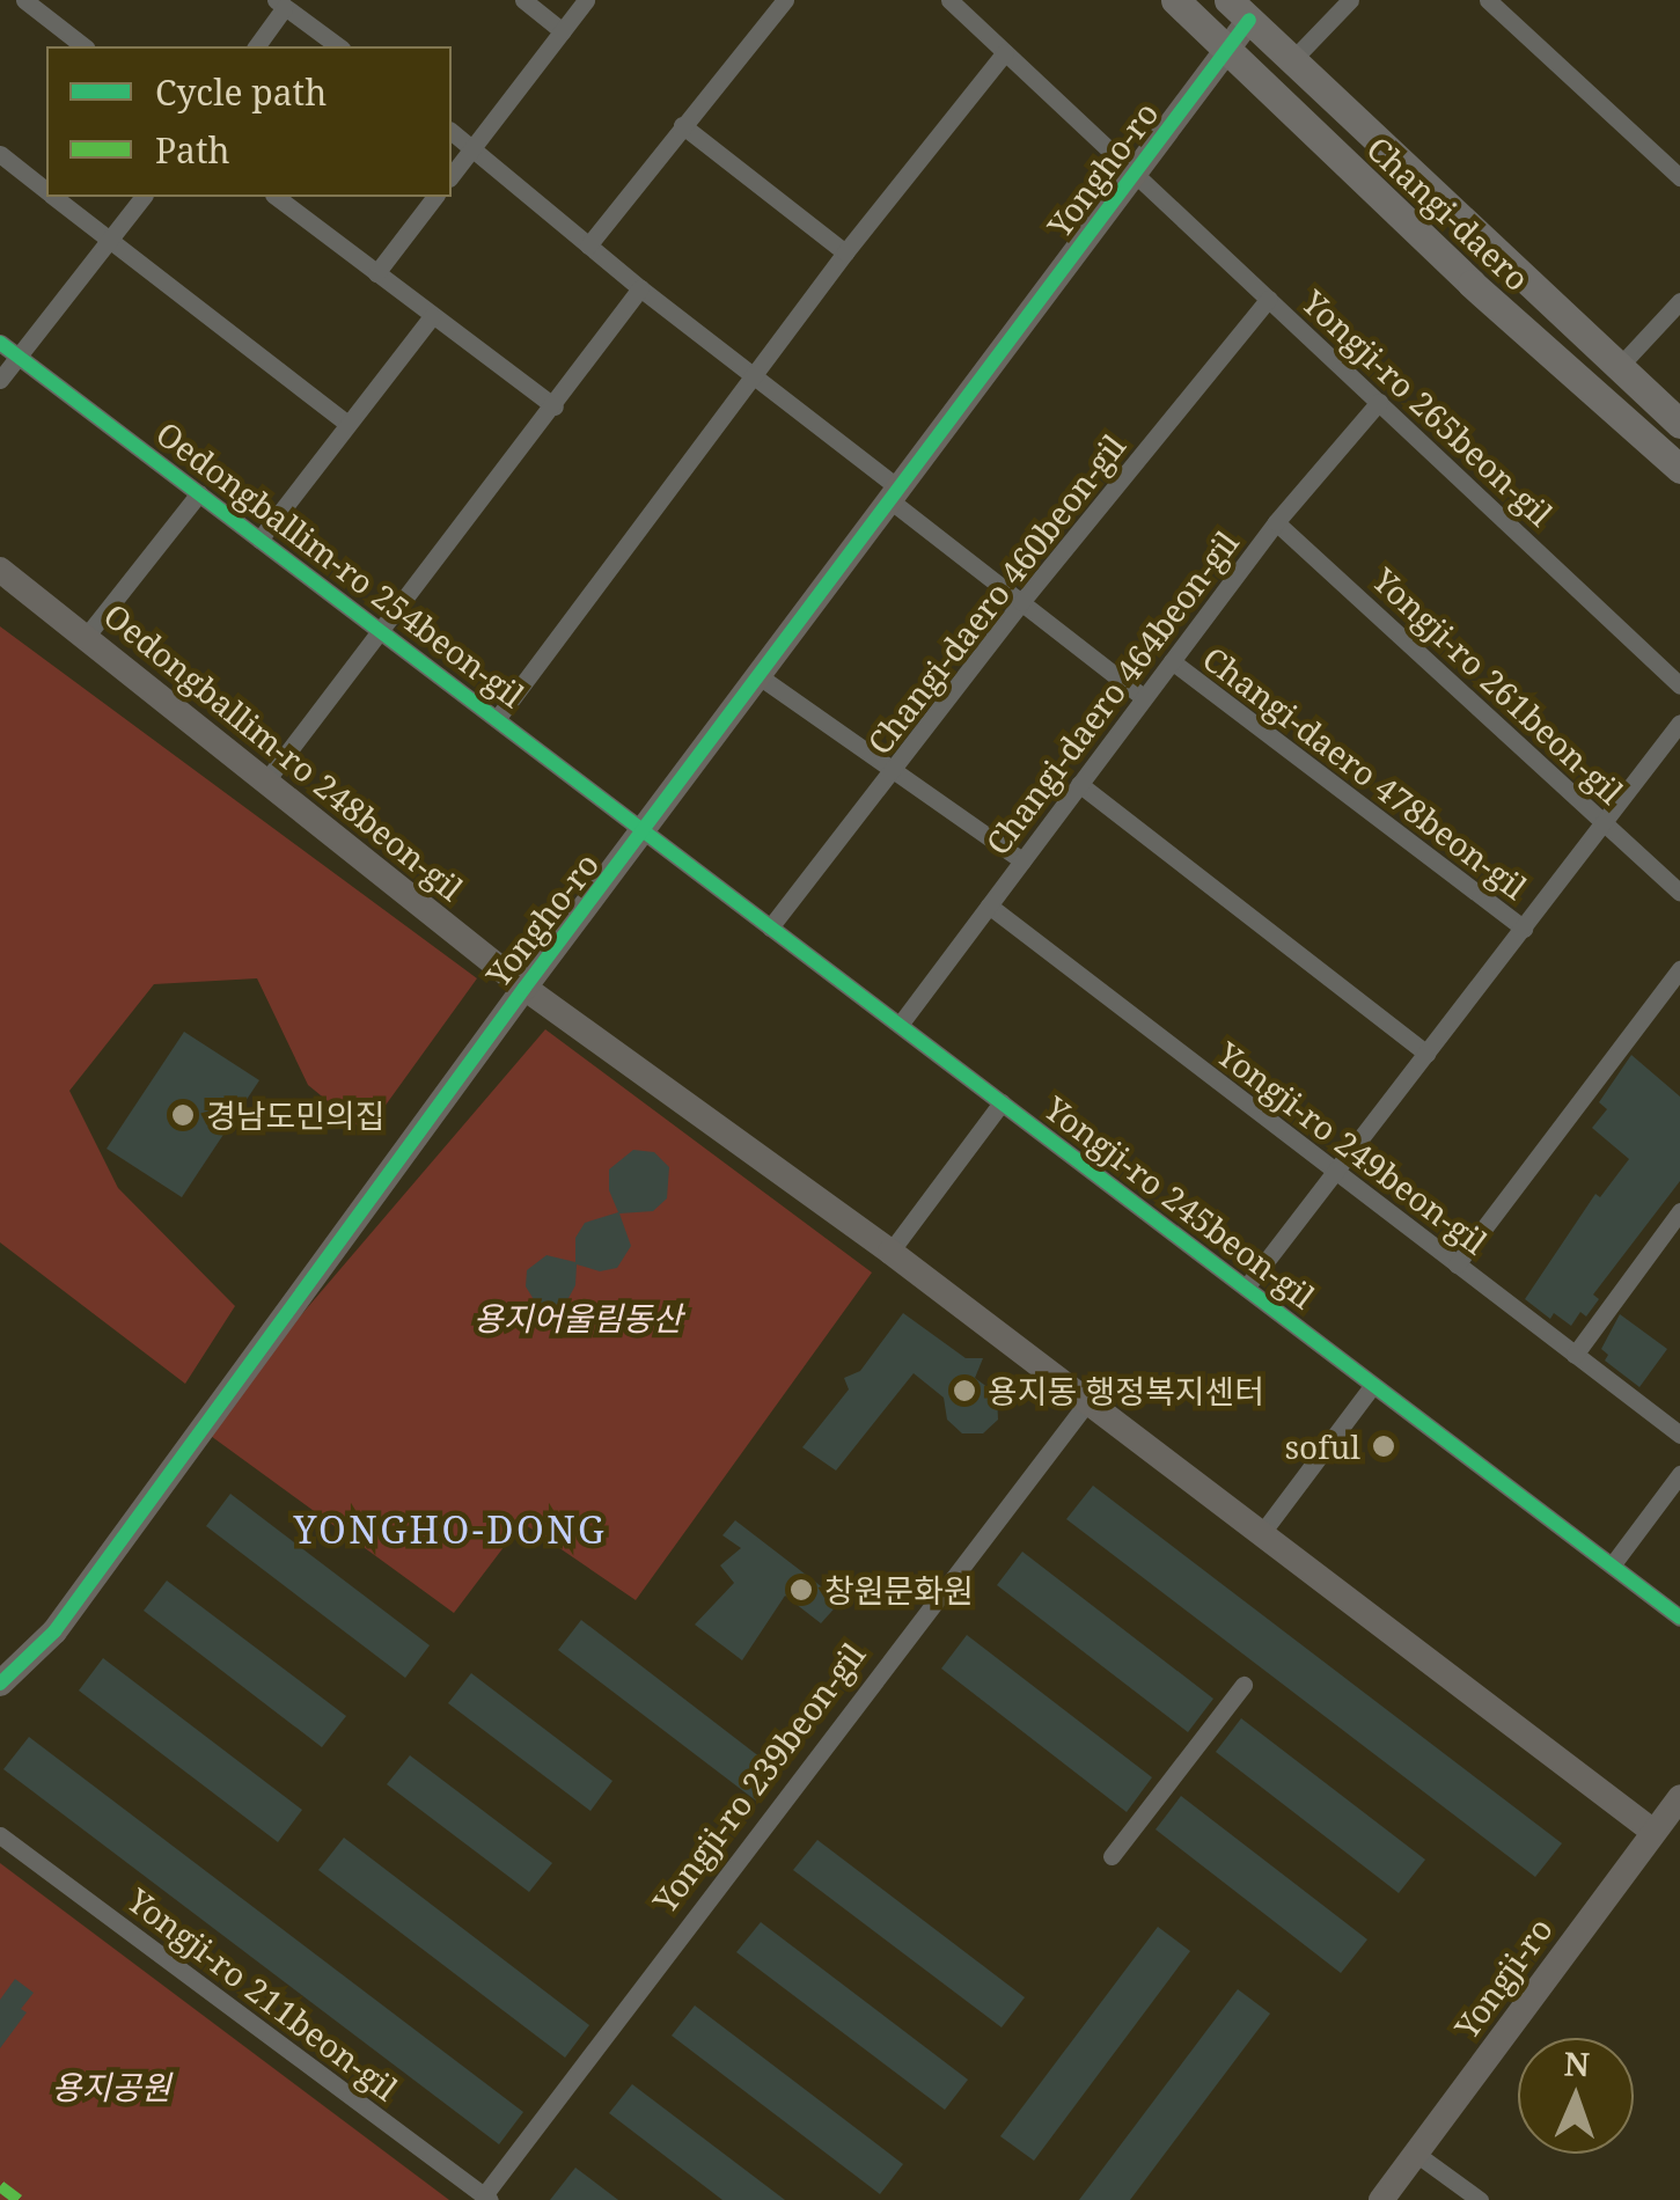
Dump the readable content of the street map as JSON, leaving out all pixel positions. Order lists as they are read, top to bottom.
{
  "streets": {
    "main road": ["Changi-daero"],
    "street": [
      "Yongho-ro",
      "Yongji-ro 265beon-gil",
      "Oedongballim-ro 254beon-gil",
      "Changi-daero 460beon-gil",
      "Yongji-ro 261beon-gil",
      "Changi-daero 464beon-gil",
      "Oedongballim-ro 248beon-gil",
      "Changi-daero 478beon-gil",
      "Yongji-ro 249beon-gil",
      "Yongji-ro 245beon-gil",
      "Yongji-ro 239beon-gil",
      "Yongji-ro",
      "Yongji-ro 211beon-gil"
    ]
  },
  "crossings": [
    ["Yongho-ro", "Changi-daero"],
    ["Yongho-ro", "Yongji-ro 265beon-gil"],
    ["Yongho-ro", "Oedongballim-ro 254beon-gil"],
    ["Yongho-ro", "Oedongballim-ro 248beon-gil"],
    ["Yongho-ro", "Yongji-ro 245beon-gil"],
    ["Yongji-ro 265beon-gil", "Oedongballim-ro 254beon-gil"],
    ["Yongji-ro 265beon-gil", "Changi-daero 460beon-gil"],
    ["Yongji-ro 265beon-gil", "Changi-daero 464beon-gil"],
    ["Oedongballim-ro 254beon-gil", "Yongji-ro 245beon-gil"],
    ["Changi-daero 460beon-gil", "Yongji-ro 245beon-gil"],
    ["Yongji-ro 261beon-gil", "Changi-daero 464beon-gil"],
    ["Yongji-ro 261beon-gil", "Changi-daero 478beon-gil"],
    ["Changi-daero 464beon-gil", "Changi-daero 478beon-gil"],
    ["Changi-daero 464beon-gil", "Yongji-ro 249beon-gil"],
    ["Changi-daero 464beon-gil", "Yongji-ro 245beon-gil"],
    ["Changi-daero 478beon-gil", "Yongji-ro 249beon-gil"],
    ["Changi-daero 478beon-gil", "Yongji-ro 245beon-gil"],
    ["Yongji-ro 239beon-gil", "Yongji-ro 211beon-gil"]
  ],
  "districts": ["YONGHO-DONG"],
  "parks": ["용지어울림동산", "용지공원"],
  "places": [
    "경남도민의집",
    "용지동 행정복지센터",
    "soful",
    "창원문화원"
  ],
  "legend": ["Cycle path", "Path"],
  "north": "top"
}
